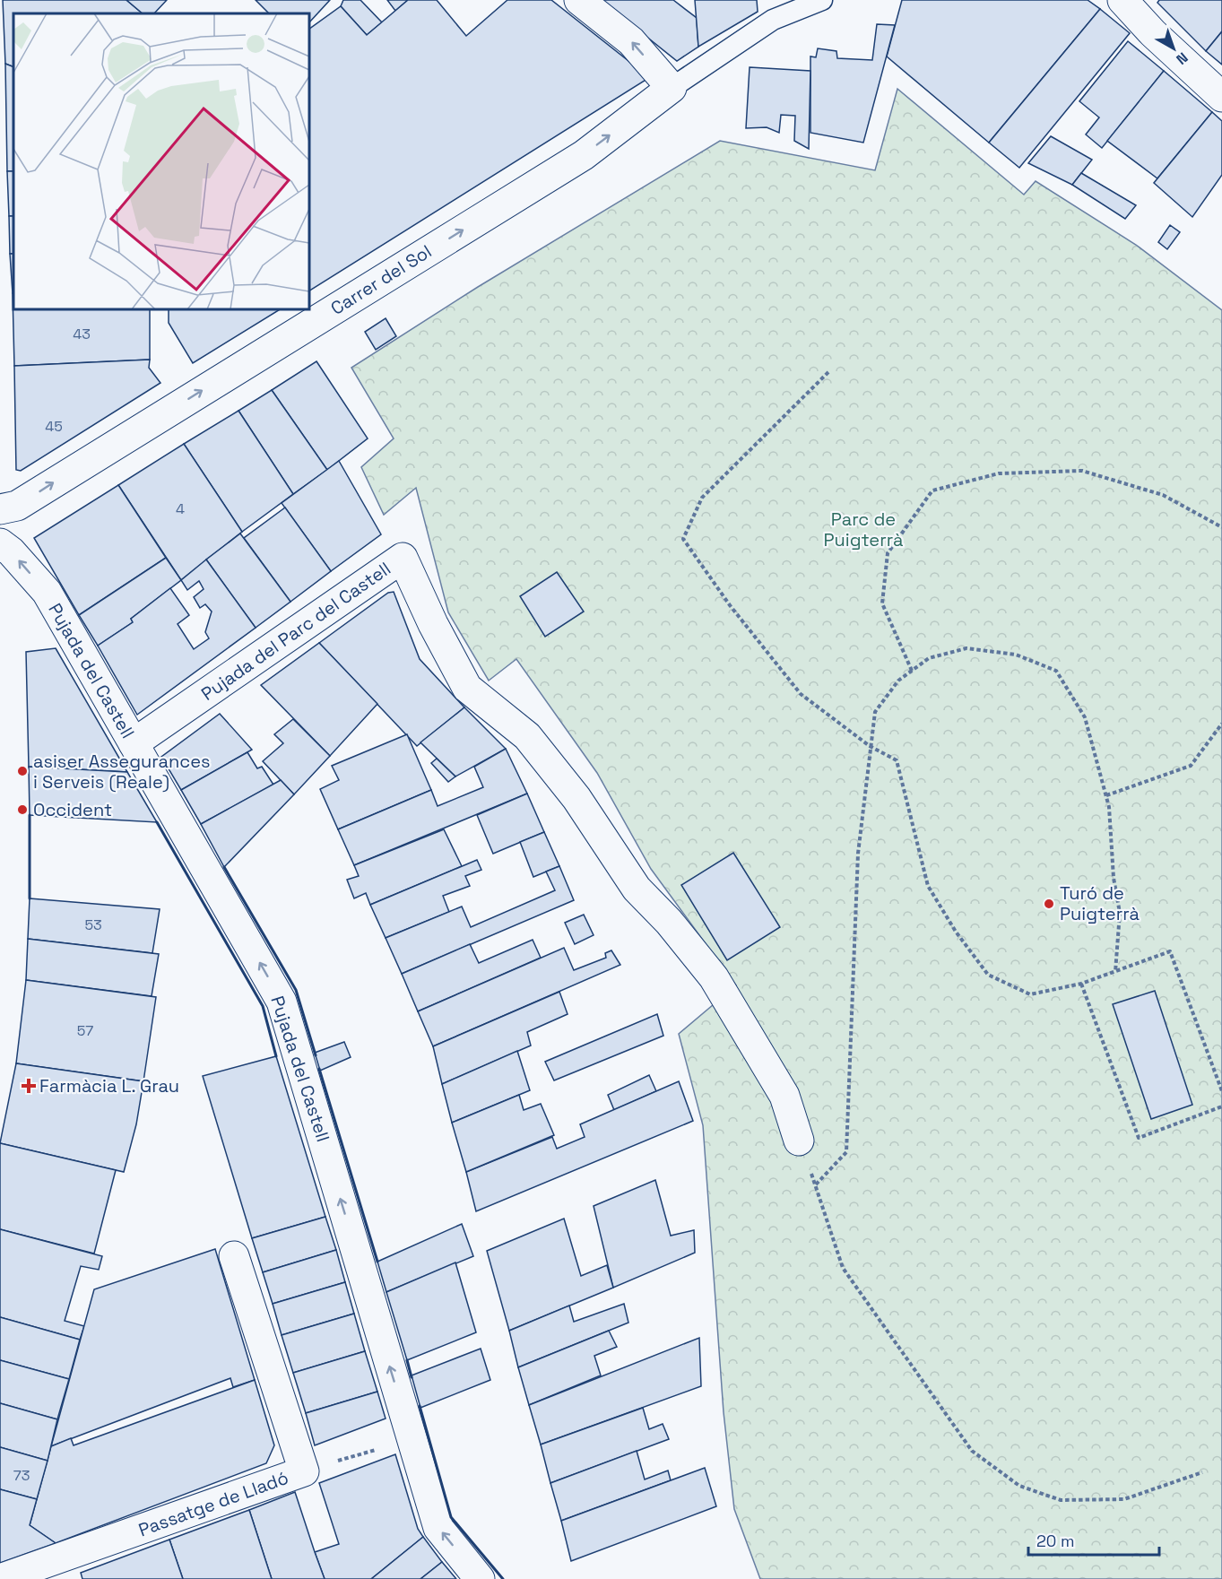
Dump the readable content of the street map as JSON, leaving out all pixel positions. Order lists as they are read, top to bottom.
{
  "streets": {
    "street": [
      "Carrer del Sol",
      "Pujada del Parc del Castell",
      "Pujada del Castell",
      "Passatge de Lladó"
    ]
  },
  "crossings": [
    ["Pujada del Parc del Castell", "Pujada del Castell"]
  ],
  "one_way": ["Carrer del Sol", "Pujada del Castell"],
  "parks": ["Parc de Puigterrà"],
  "places": {
    "other": ["asiser Assegurances i Serveis (Reale)", "Occident", "Turó de Puigterrà"],
    "health": ["Farmàcia L. Grau"]
  },
  "house_numbers": [
    "43",
    "45",
    "4",
    "53",
    "57",
    "73"
  ],
  "scale_bar": "20 m",
  "north": "bottom right"
}
